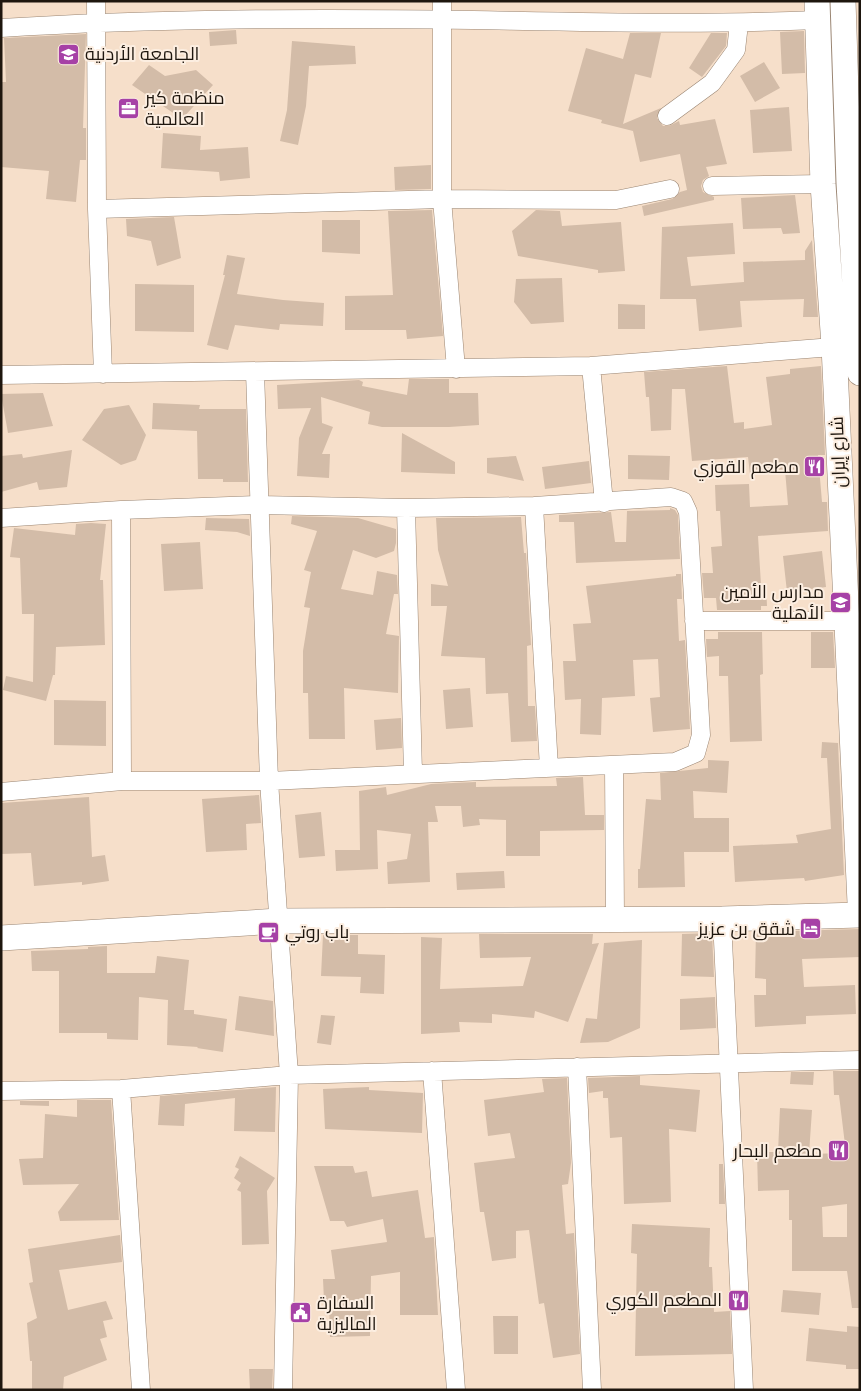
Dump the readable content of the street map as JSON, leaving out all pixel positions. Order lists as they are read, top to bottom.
{
  "streets": {
    "street": ["شارع إيران"]
  },
  "places": {
    "school or university": ["الجامعة الأردنية", "مدارس الأمين الأهلية"],
    "office": ["منظمة كير العالمية"],
    "restaurant": ["مطعم القوزي", "مطعم البحار", "المطعم الكوري"],
    "hotel": ["شقق بن عزيز"],
    "cafe": ["باب روتي"],
    "public building": ["السفارة الماليزية"]
  }
}
